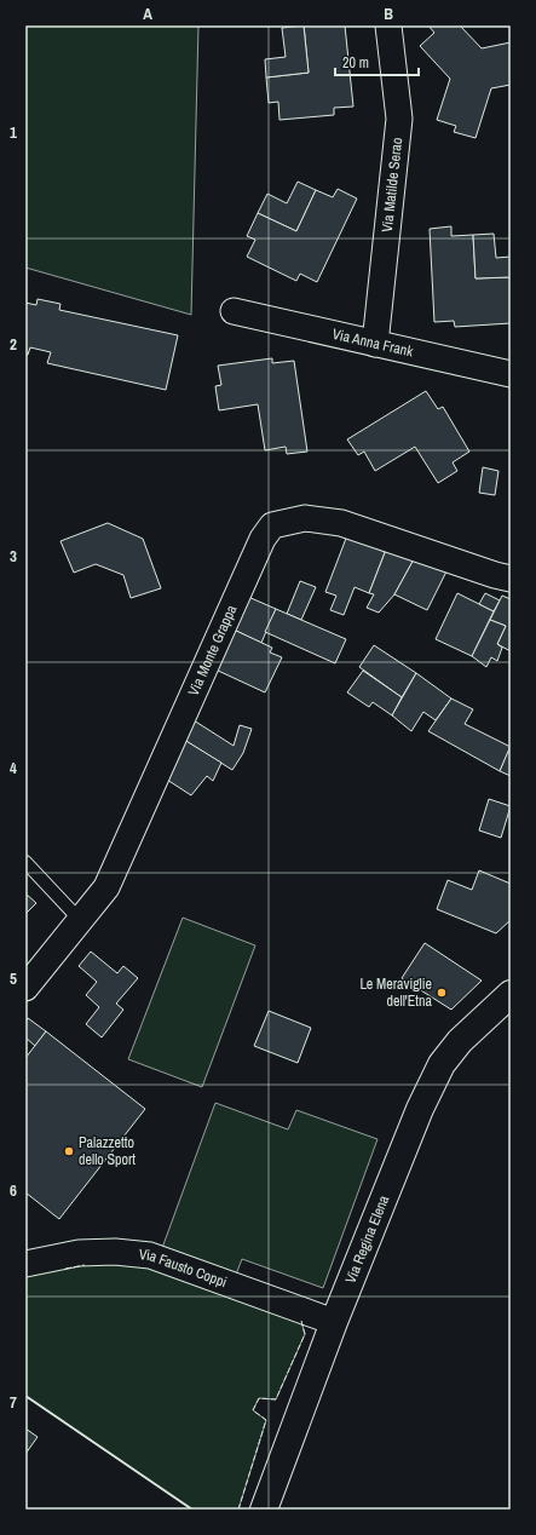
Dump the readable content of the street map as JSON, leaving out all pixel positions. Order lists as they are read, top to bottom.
{
  "streets": {
    "street": [
      "Via Matilde Serao",
      "Via Anna Frank",
      "Via Monte Grappa",
      "Via Regina Elena",
      "Via Fausto Coppi"
    ]
  },
  "crossings": [
    ["Via Matilde Serao", "Via Anna Frank"],
    ["Via Regina Elena", "Via Fausto Coppi"]
  ],
  "places": ["Le Meraviglie dell'Etna", "Palazzetto dello Sport"],
  "scale_bar": "20 m",
  "grid": {
    "columns": ["A", "B"],
    "rows": [
      "1",
      "2",
      "3",
      "4",
      "5",
      "6",
      "7"
    ]
  }
}
